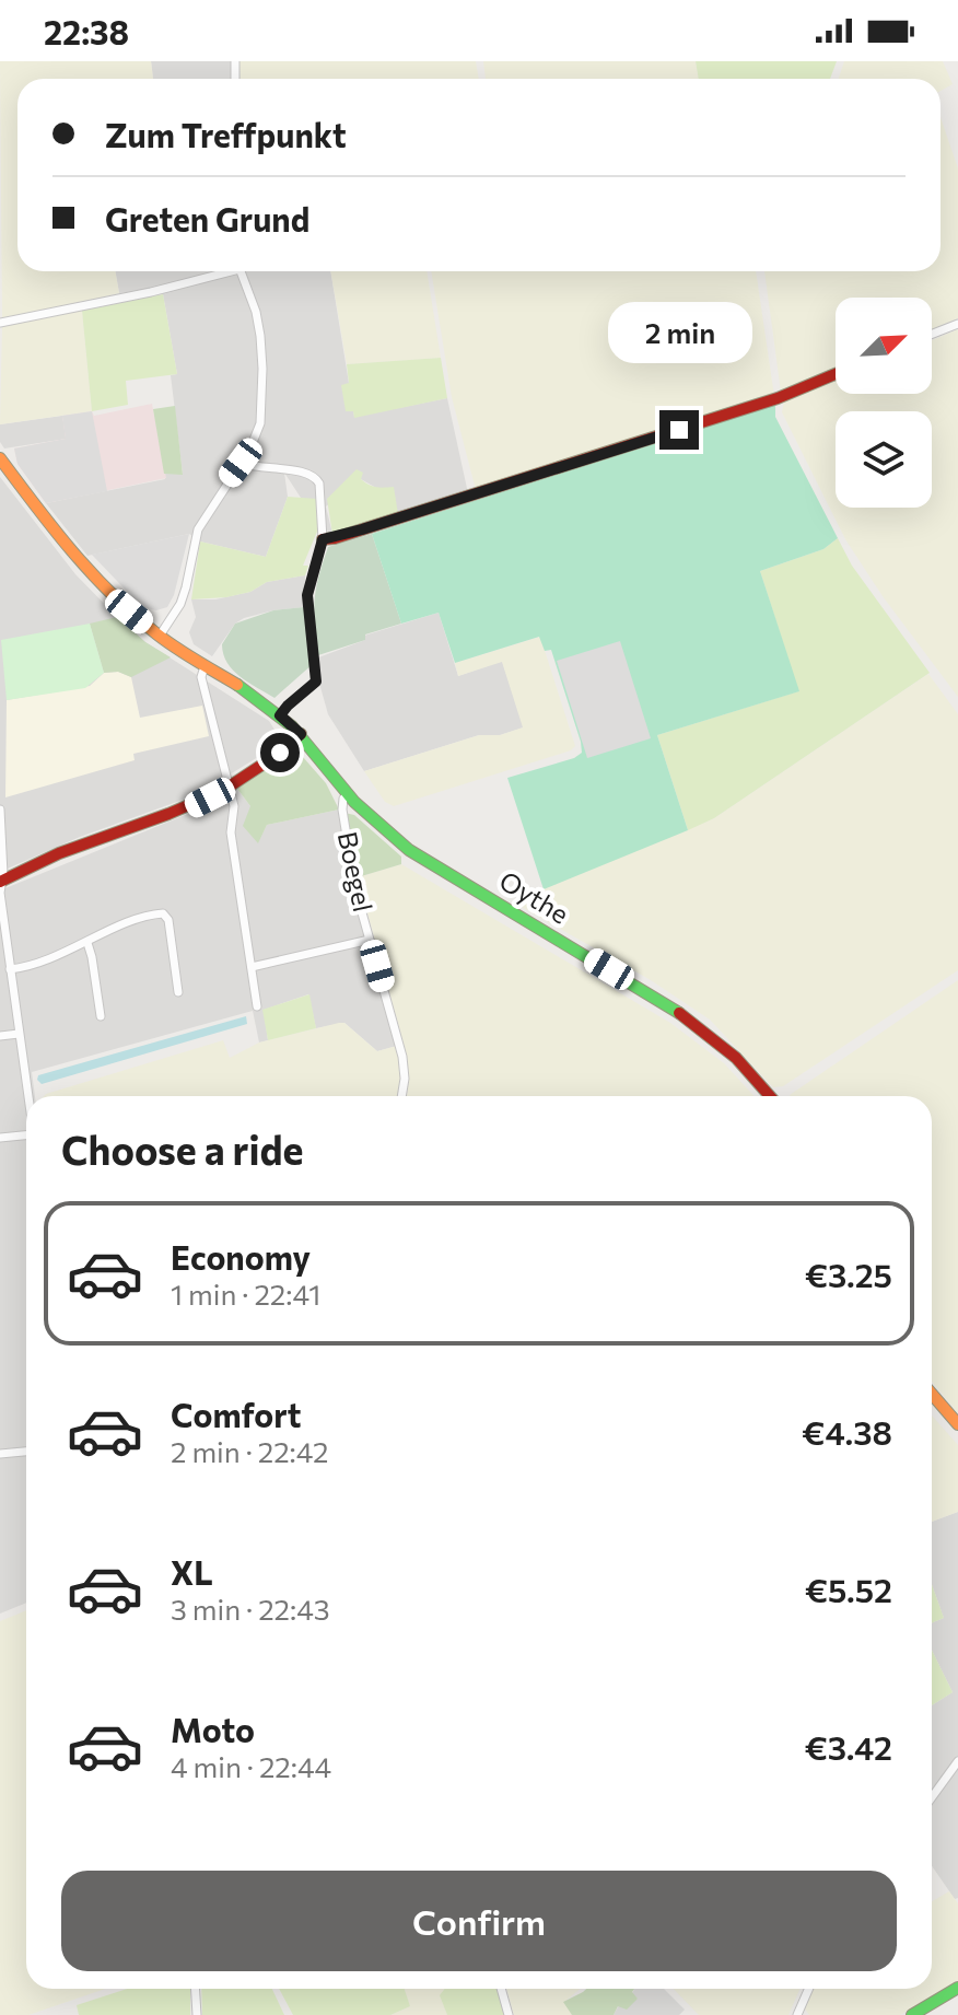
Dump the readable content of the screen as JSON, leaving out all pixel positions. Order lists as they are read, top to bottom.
{
  "streets": {
    "main road": ["Oythe"],
    "street": ["Boegel"]
  },
  "crossings": [
    ["Boegel", "Oythe"]
  ],
  "north": "top right",
  "page": {
    "status": "22:38",
    "banner": ["Zum Treffpunkt", "Greten Grund"],
    "bubble": "2 min",
    "heading": "Choose a ride",
    "list": [
      {
        "name": "Economy",
        "note": "1 min · 22:41",
        "value": "€3.25"
      },
      {
        "name": "Comfort",
        "note": "2 min · 22:42",
        "value": "€4.38"
      },
      {
        "name": "XL",
        "note": "3 min · 22:43",
        "value": "€5.52"
      },
      {
        "name": "Moto",
        "note": "4 min · 22:44",
        "value": "€3.42"
      }
    ],
    "buttons": "Confirm"
  }
}
